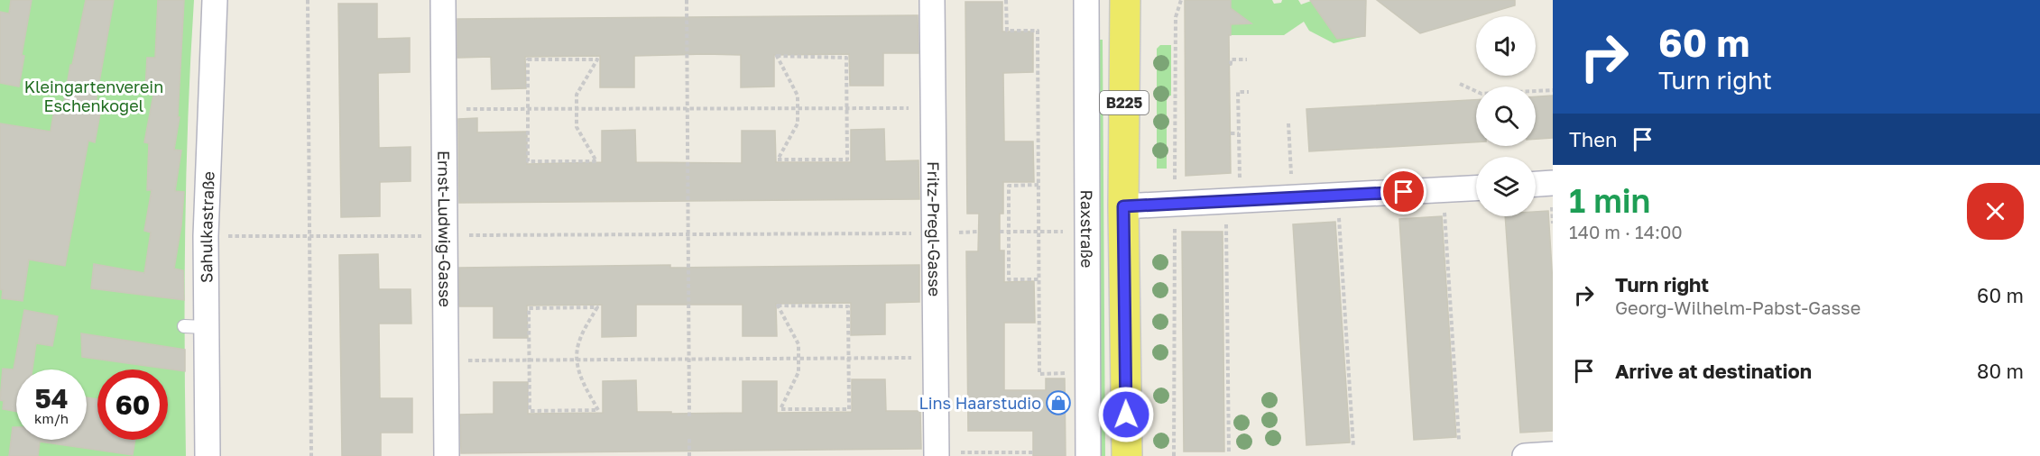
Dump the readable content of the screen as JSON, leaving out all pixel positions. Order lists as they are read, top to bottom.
{
  "streets": {
    "main road": ["B225"],
    "street": [
      "Sahulkastraße",
      "Ernst-Ludwig-Gasse",
      "Fritz-Pregl-Gasse",
      "Raxstraße"
    ]
  },
  "parks": ["Kleingartenverein Eschenkogel"],
  "places": {
    "shop": ["Lins Haarstudio"]
  },
  "page": {
    "turn": ["60 m", "Turn right"],
    "then": "Then",
    "heading": ["1 min", "140 m · 14:00"],
    "list": [
      {
        "name": "Turn right",
        "note": "Georg-Wilhelm-Pabst-Gasse",
        "value": "60 m"
      },
      {
        "name": "Arrive at destination",
        "value": "80 m"
      }
    ],
    "speed": "54 km/h",
    "limit": "60"
  }
}
